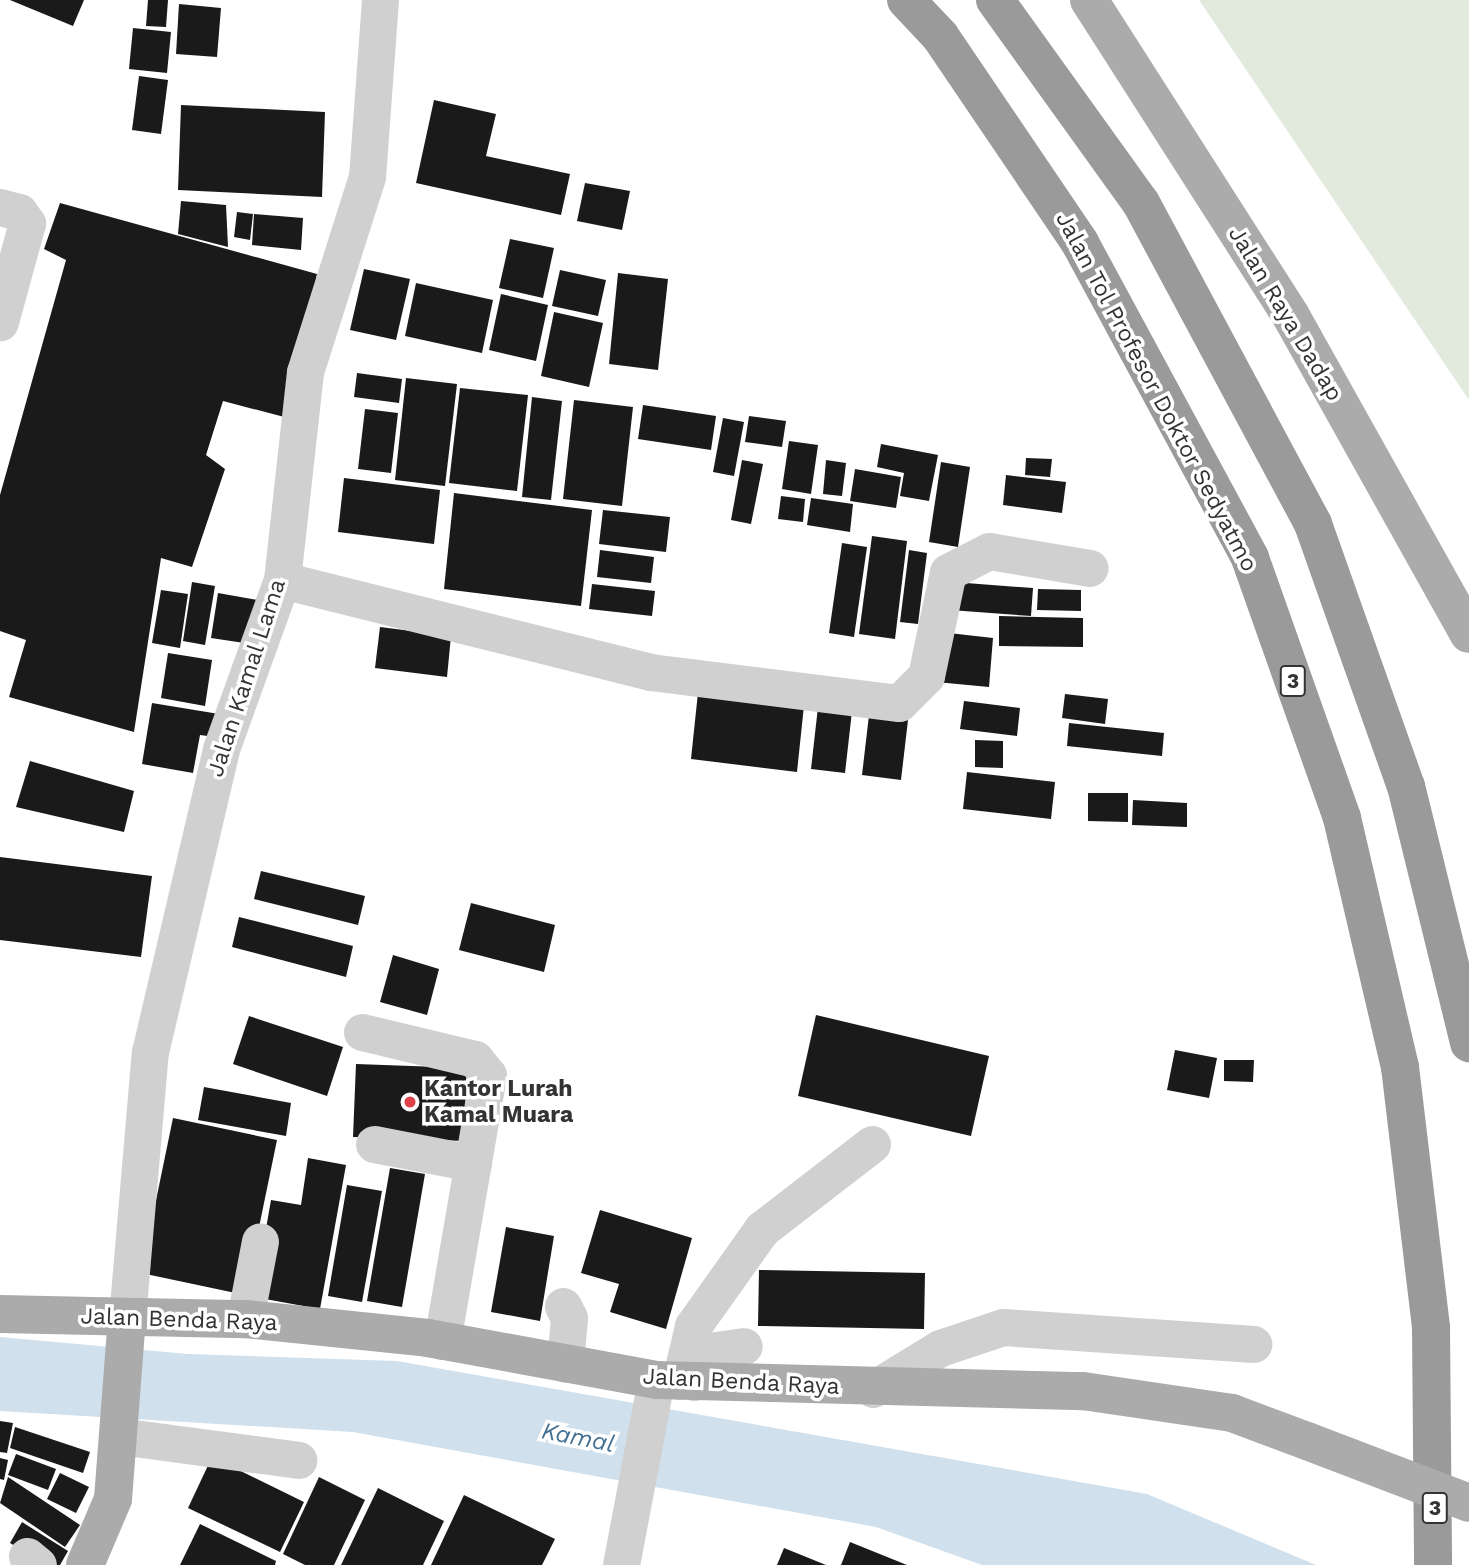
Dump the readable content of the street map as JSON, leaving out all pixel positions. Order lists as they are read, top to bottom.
{
  "streets": {
    "highway": ["Jalan Tol Profesor Doktor Sedyatmo", "3"],
    "main road": ["Jalan Raya Dadap", "Jalan Benda Raya"],
    "street": ["Jalan Kamal Lama"]
  },
  "crossings": [
    ["Jalan Kamal Lama", "Jalan Benda Raya"]
  ],
  "water": ["Kamal"],
  "places": ["Kantor Lurah Kamal Muara"]
}
